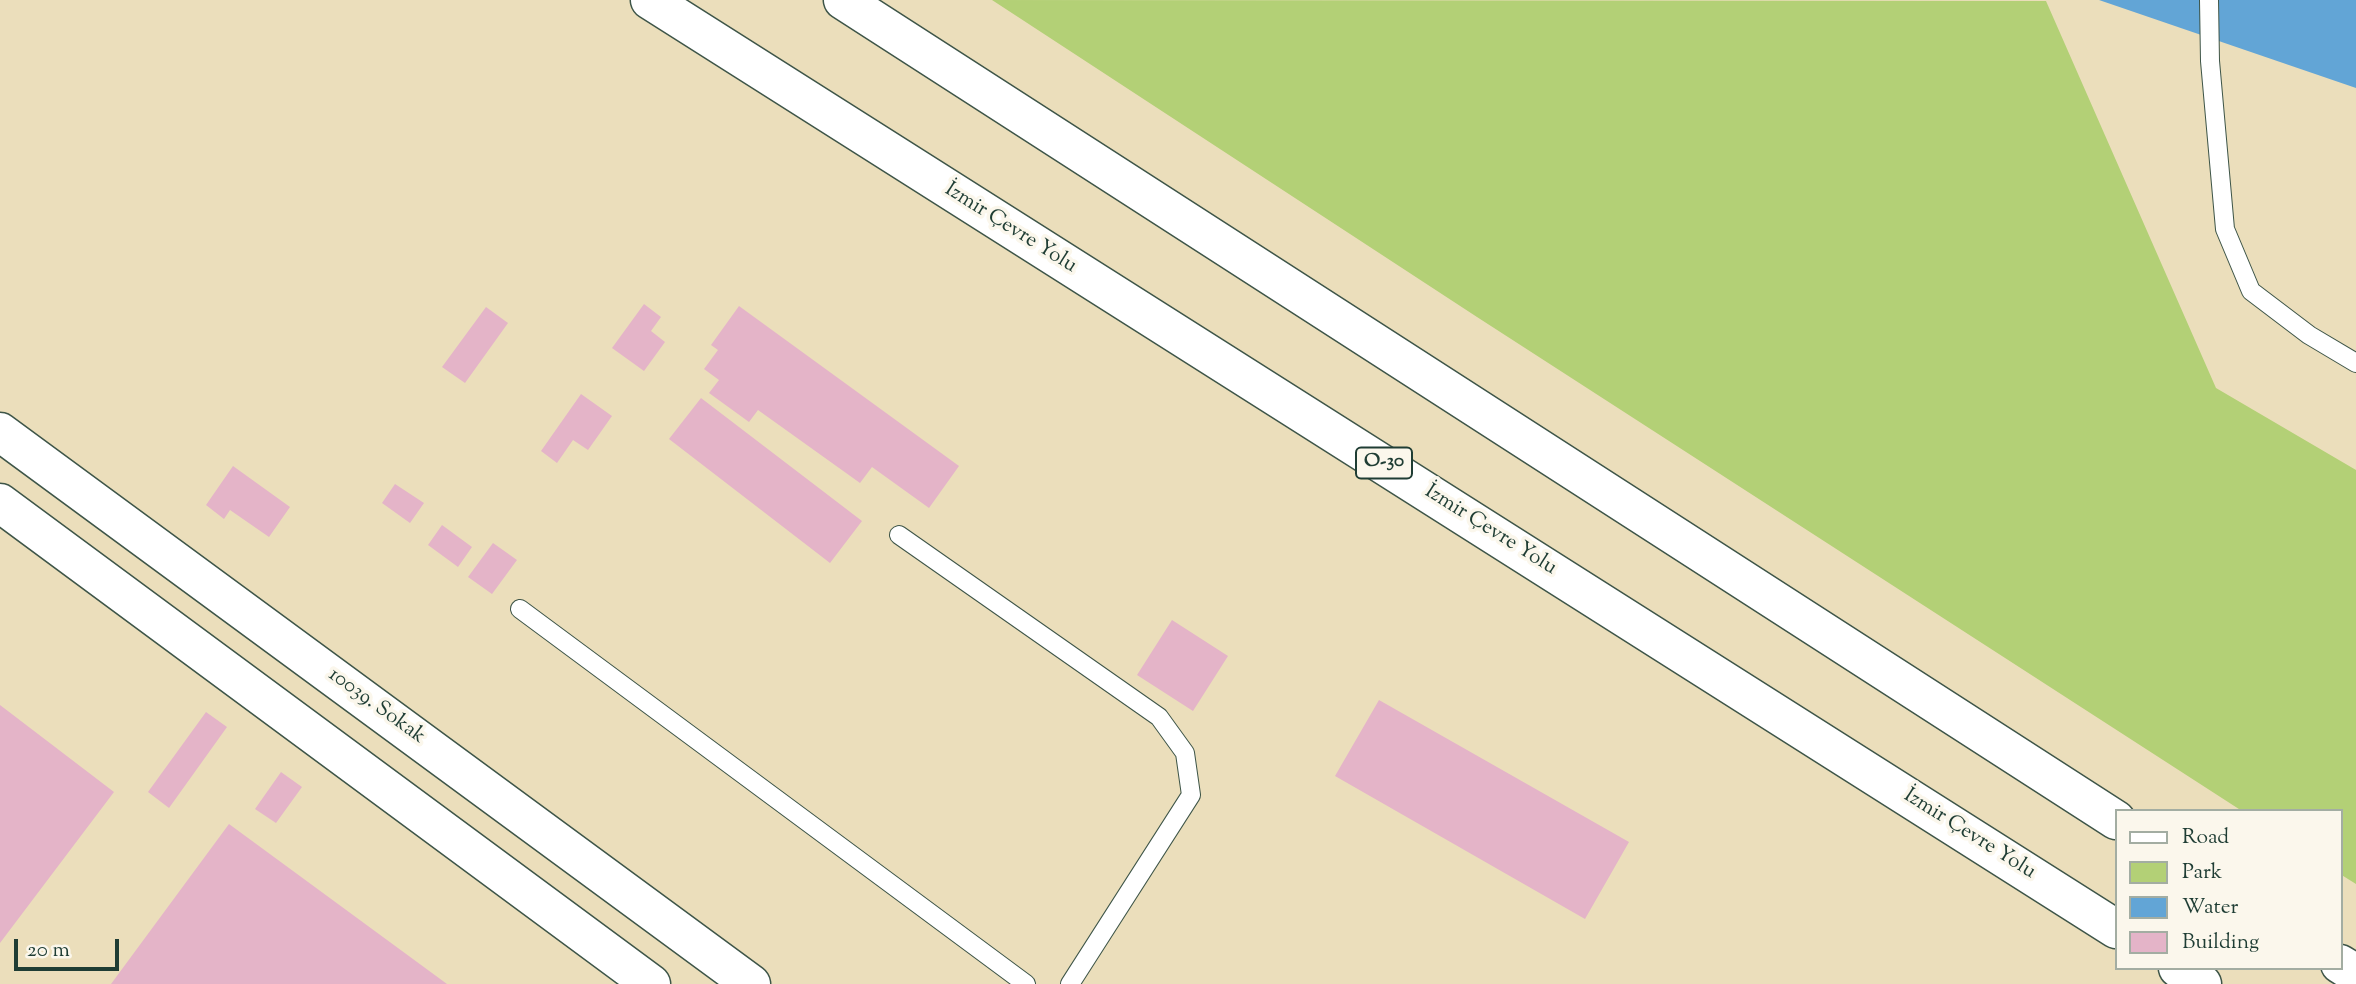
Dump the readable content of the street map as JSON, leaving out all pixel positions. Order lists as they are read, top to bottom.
{
  "streets": {
    "main road": ["İzmir Çevre Yolu", "O-30", "10039. Sokak"]
  },
  "legend": [
    "Road",
    "Park",
    "Water",
    "Building"
  ],
  "scale_bar": "20 m"
}
